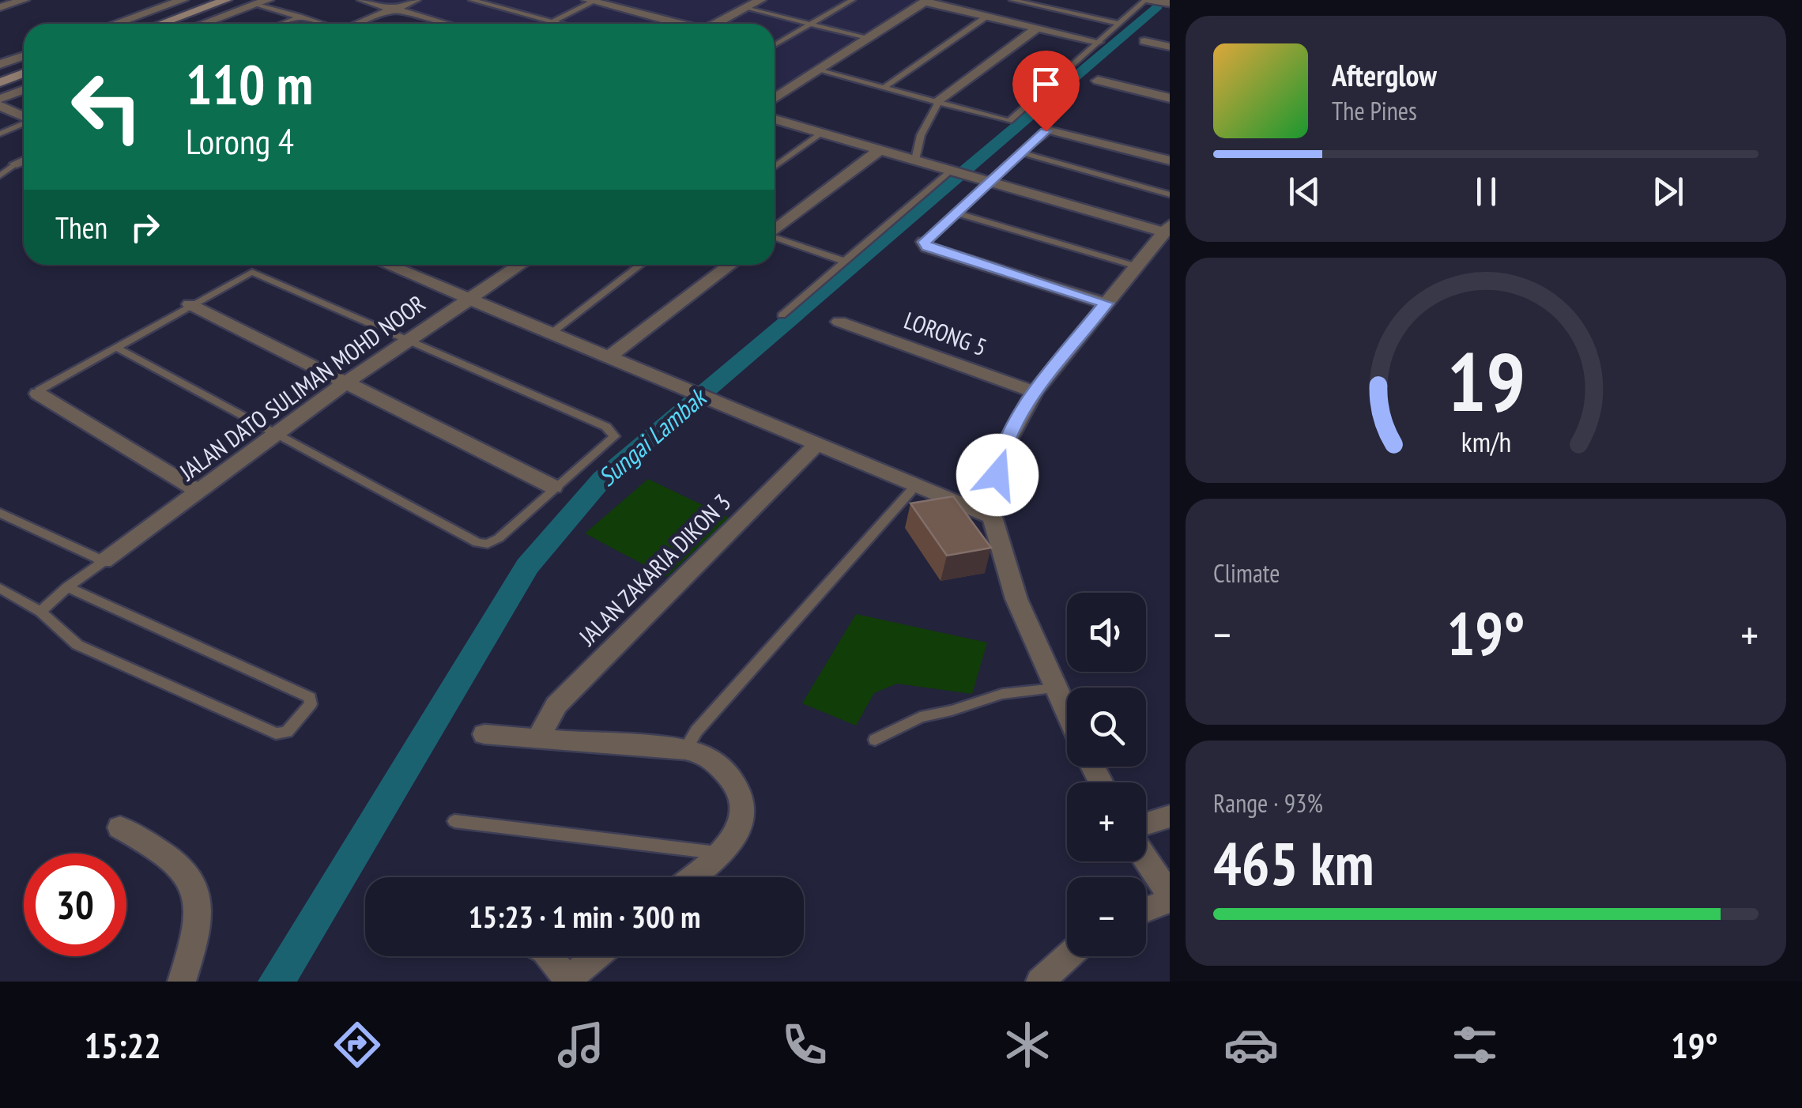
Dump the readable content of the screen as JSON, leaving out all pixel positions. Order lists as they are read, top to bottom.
{
  "streets": {
    "street": ["LORONG 5", "JALAN DATO SULIMAN MOHD NOOR", "JALAN ZAKARIA DIKON 3"]
  },
  "water": ["Sungai Lambak"],
  "page": {
    "turn": ["110 m", "Lorong 4"],
    "song": ["Afterglow", "The Pines"],
    "then": "Then",
    "tile": [
      "Climate",
      ["Range · 93%", "465 km"]
    ],
    "map_buttons": ["+", "−"],
    "heat": ["−", "19°", "+"],
    "limit": "30",
    "trip": "15:23 · 1 min · 300 m",
    "tabs": ["15:22", "19°"],
    "gauge": ["19", "km/h"]
  }
}
